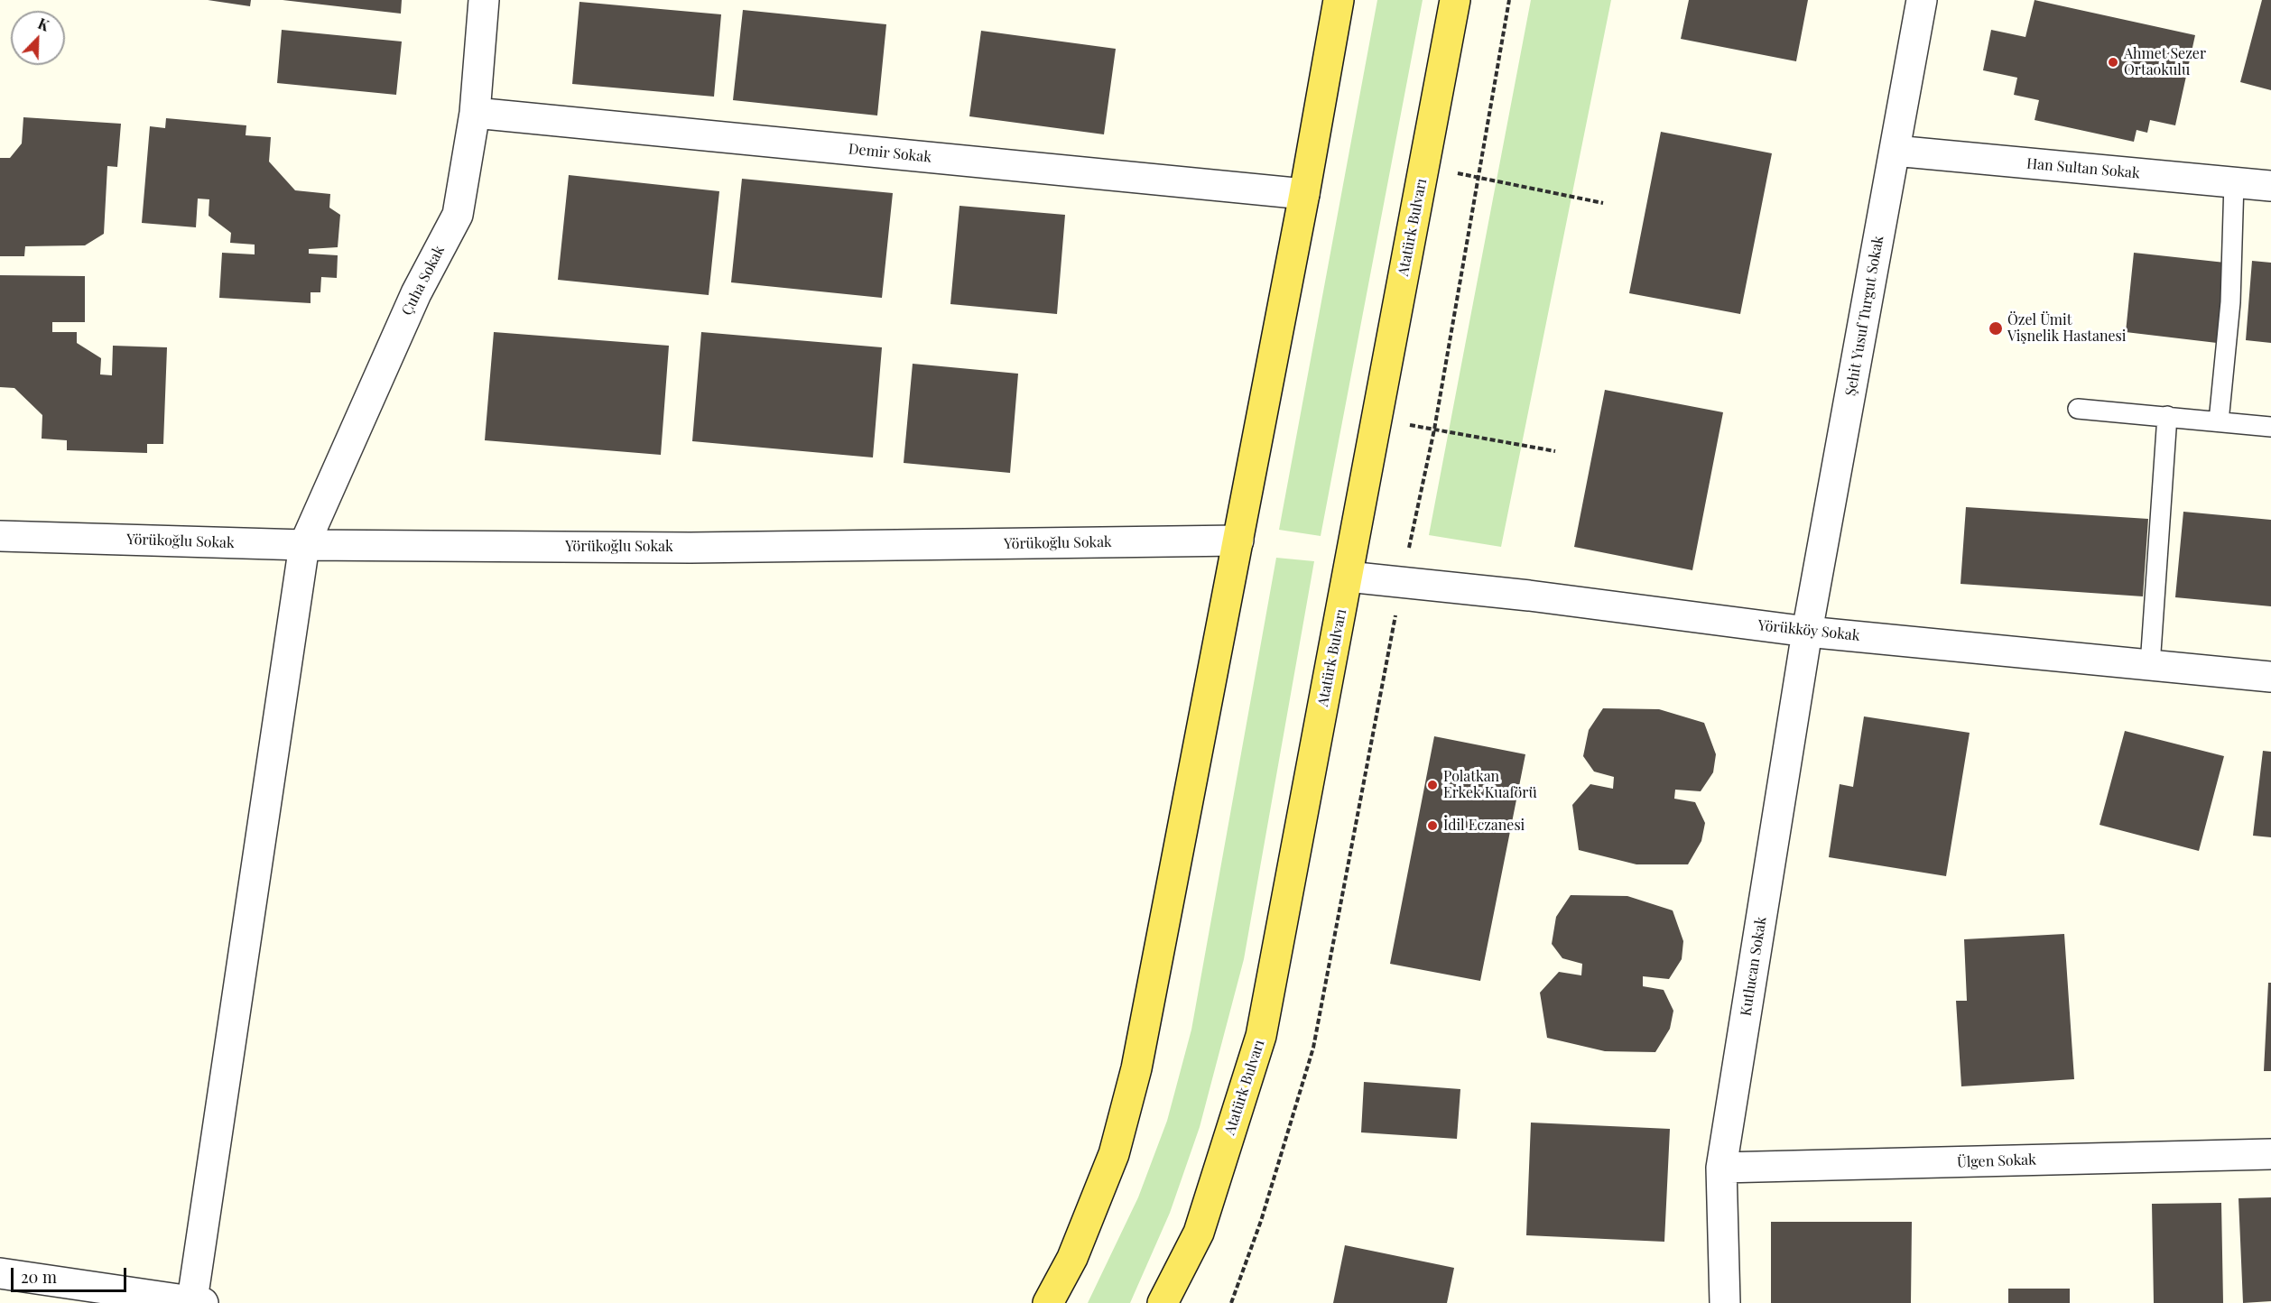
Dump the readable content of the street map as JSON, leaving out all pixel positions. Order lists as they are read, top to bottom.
{
  "streets": {
    "main road": ["Atatürk Bulvarı"],
    "street": [
      "Demir Sokak",
      "Han Sultan Sokak",
      "Çuha Sokak",
      "Şehit Yusuf Turgut Sokak",
      "Yörükoğlu Sokak",
      "Yörükköy Sokak",
      "Kutlucan Sokak",
      "Ülgen Sokak"
    ]
  },
  "crossings": [
    ["Demir Sokak", "Çuha Sokak"],
    ["Han Sultan Sokak", "Şehit Yusuf Turgut Sokak"],
    ["Atatürk Bulvarı", "Yörükköy Sokak"],
    ["Çuha Sokak", "Yörükoğlu Sokak"],
    ["Şehit Yusuf Turgut Sokak", "Yörükköy Sokak"],
    ["Şehit Yusuf Turgut Sokak", "Kutlucan Sokak"],
    ["Yörükköy Sokak", "Kutlucan Sokak"],
    ["Kutlucan Sokak", "Ülgen Sokak"]
  ],
  "places": [
    "Ahmet Sezer Ortaokulu",
    "Özel Ümit Vişnelik Hastanesi",
    "Polatkan Erkek Kuaförü",
    "İdil Eczanesi"
  ],
  "scale_bar": "20 m",
  "north": "top right"
}
